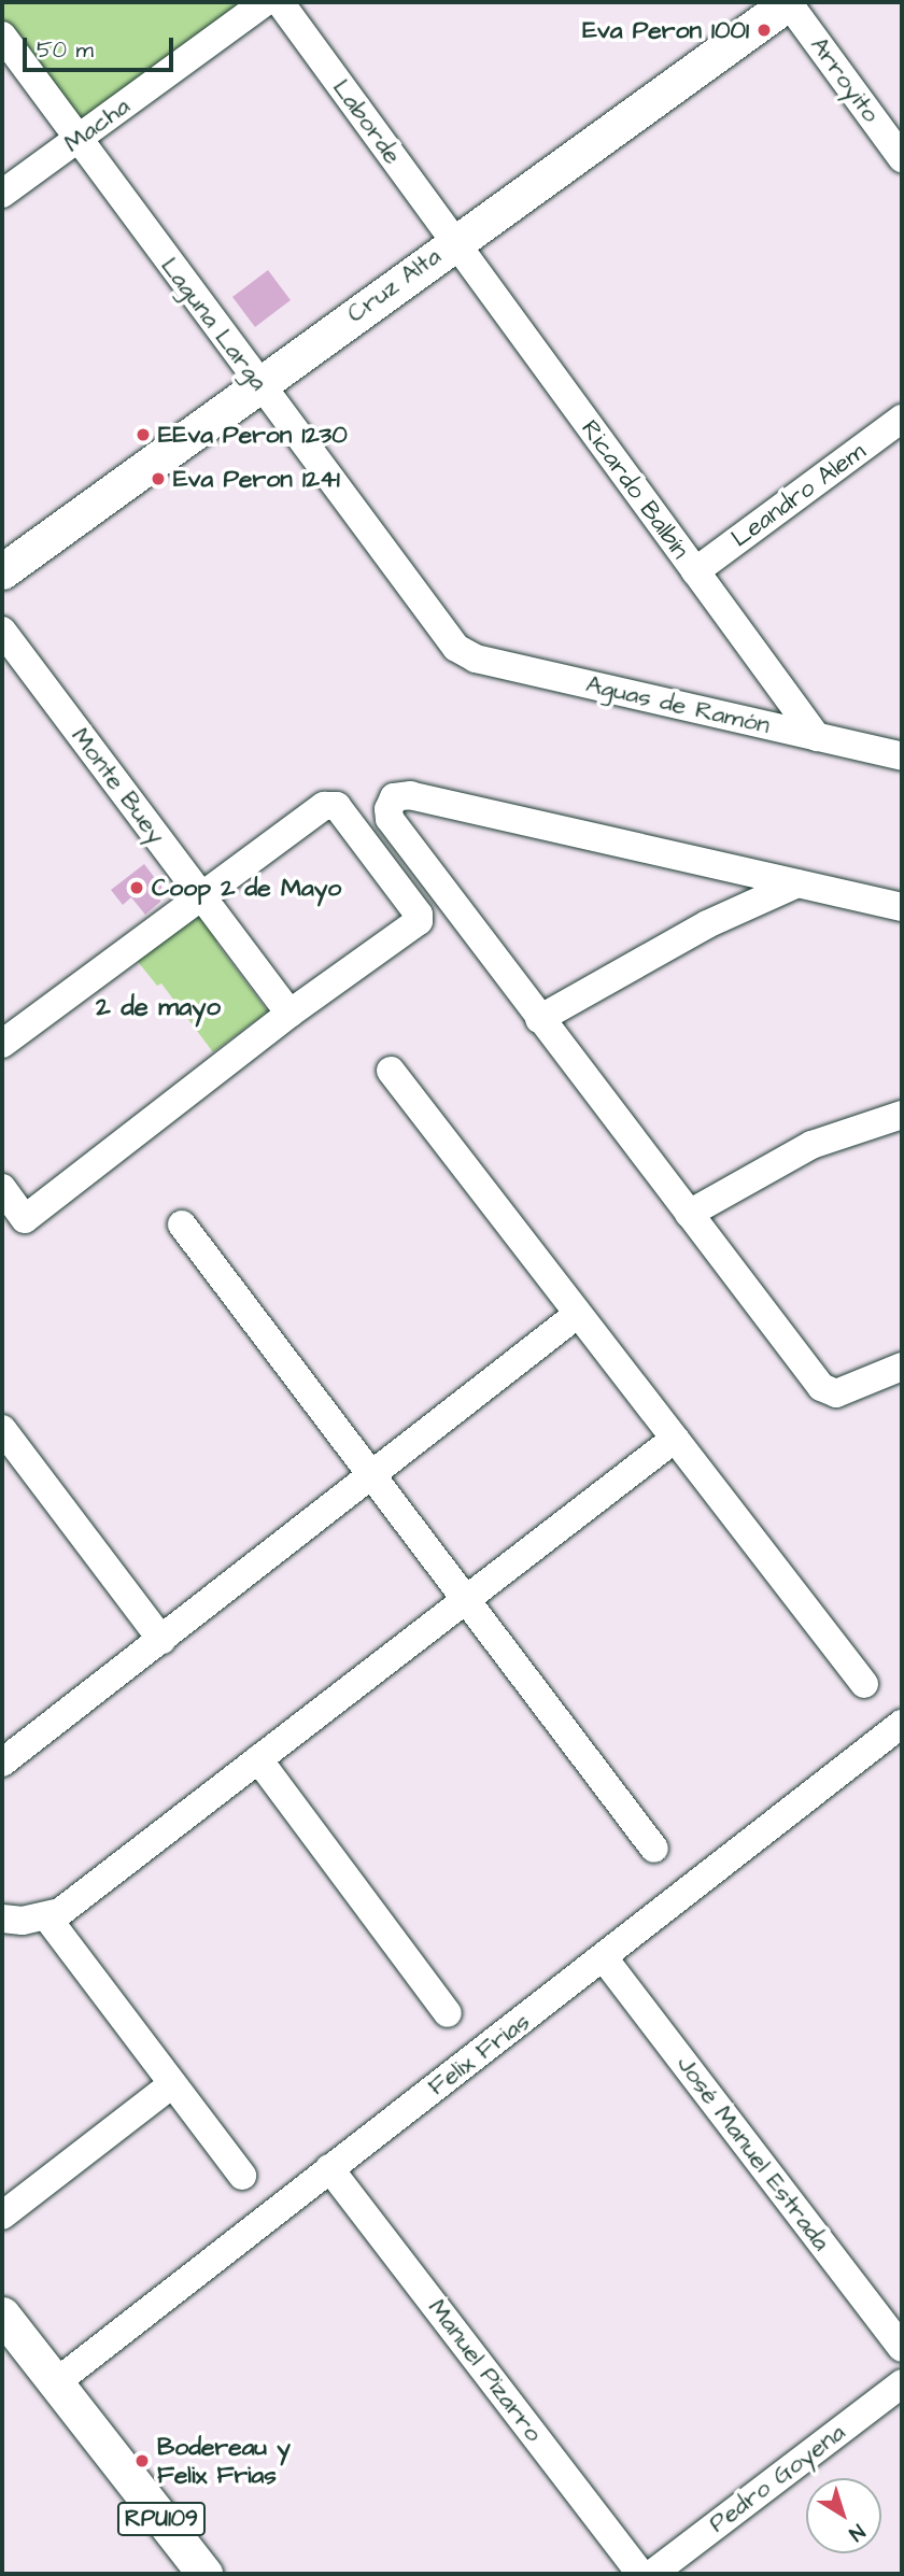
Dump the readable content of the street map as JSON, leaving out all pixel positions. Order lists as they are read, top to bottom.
{
  "streets": {
    "main road": ["Cruz Alta", "RPU109"],
    "street": [
      "Arroyito",
      "Laborde",
      "Macha",
      "Laguna Larga",
      "Ricardo Balbín",
      "Leandro Alem",
      "Aguas de Ramón",
      "Monte Buey",
      "Felix Frias",
      "José Manuel Estrada",
      "Manuel Pizarro",
      "Pedro Goyena"
    ]
  },
  "crossings": [
    ["Arroyito", "Cruz Alta"],
    ["Laborde", "Cruz Alta"],
    ["Laborde", "Ricardo Balbín"],
    ["Macha", "Laguna Larga"],
    ["Cruz Alta", "Laguna Larga"],
    ["Cruz Alta", "Ricardo Balbín"],
    ["Laguna Larga", "Aguas de Ramón"],
    ["Ricardo Balbín", "Leandro Alem"],
    ["Ricardo Balbín", "Aguas de Ramón"],
    ["Felix Frias", "José Manuel Estrada"],
    ["Felix Frias", "Manuel Pizarro"],
    ["Felix Frias", "RPU109"]
  ],
  "districts": ["2 de mayo"],
  "places": [
    "Eva Peron 1001",
    "EEva Peron 1230",
    "Eva Peron 1241",
    "Coop 2 de Mayo",
    "Bodereau y Felix Frias"
  ],
  "scale_bar": "50 m",
  "north": "bottom right"
}
